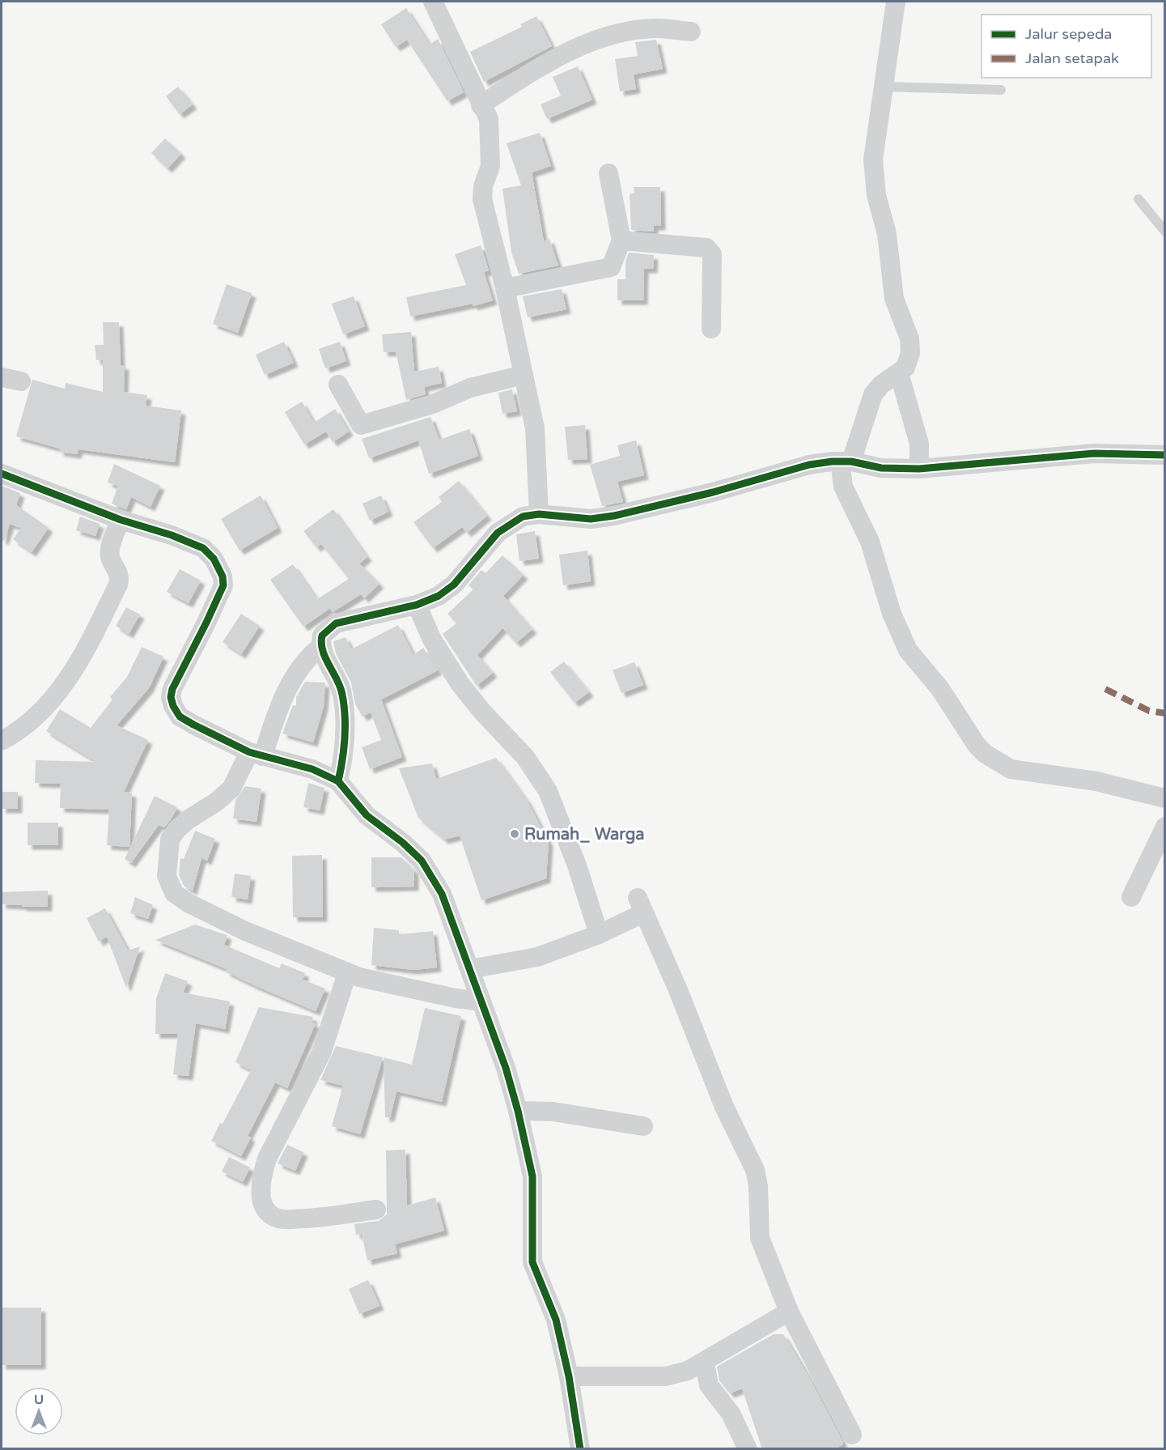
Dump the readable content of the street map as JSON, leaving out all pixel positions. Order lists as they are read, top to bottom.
{
  "places": ["Rumah_ Warga"],
  "legend": ["Jalur sepeda", "Jalan setapak"],
  "north": "top"
}
